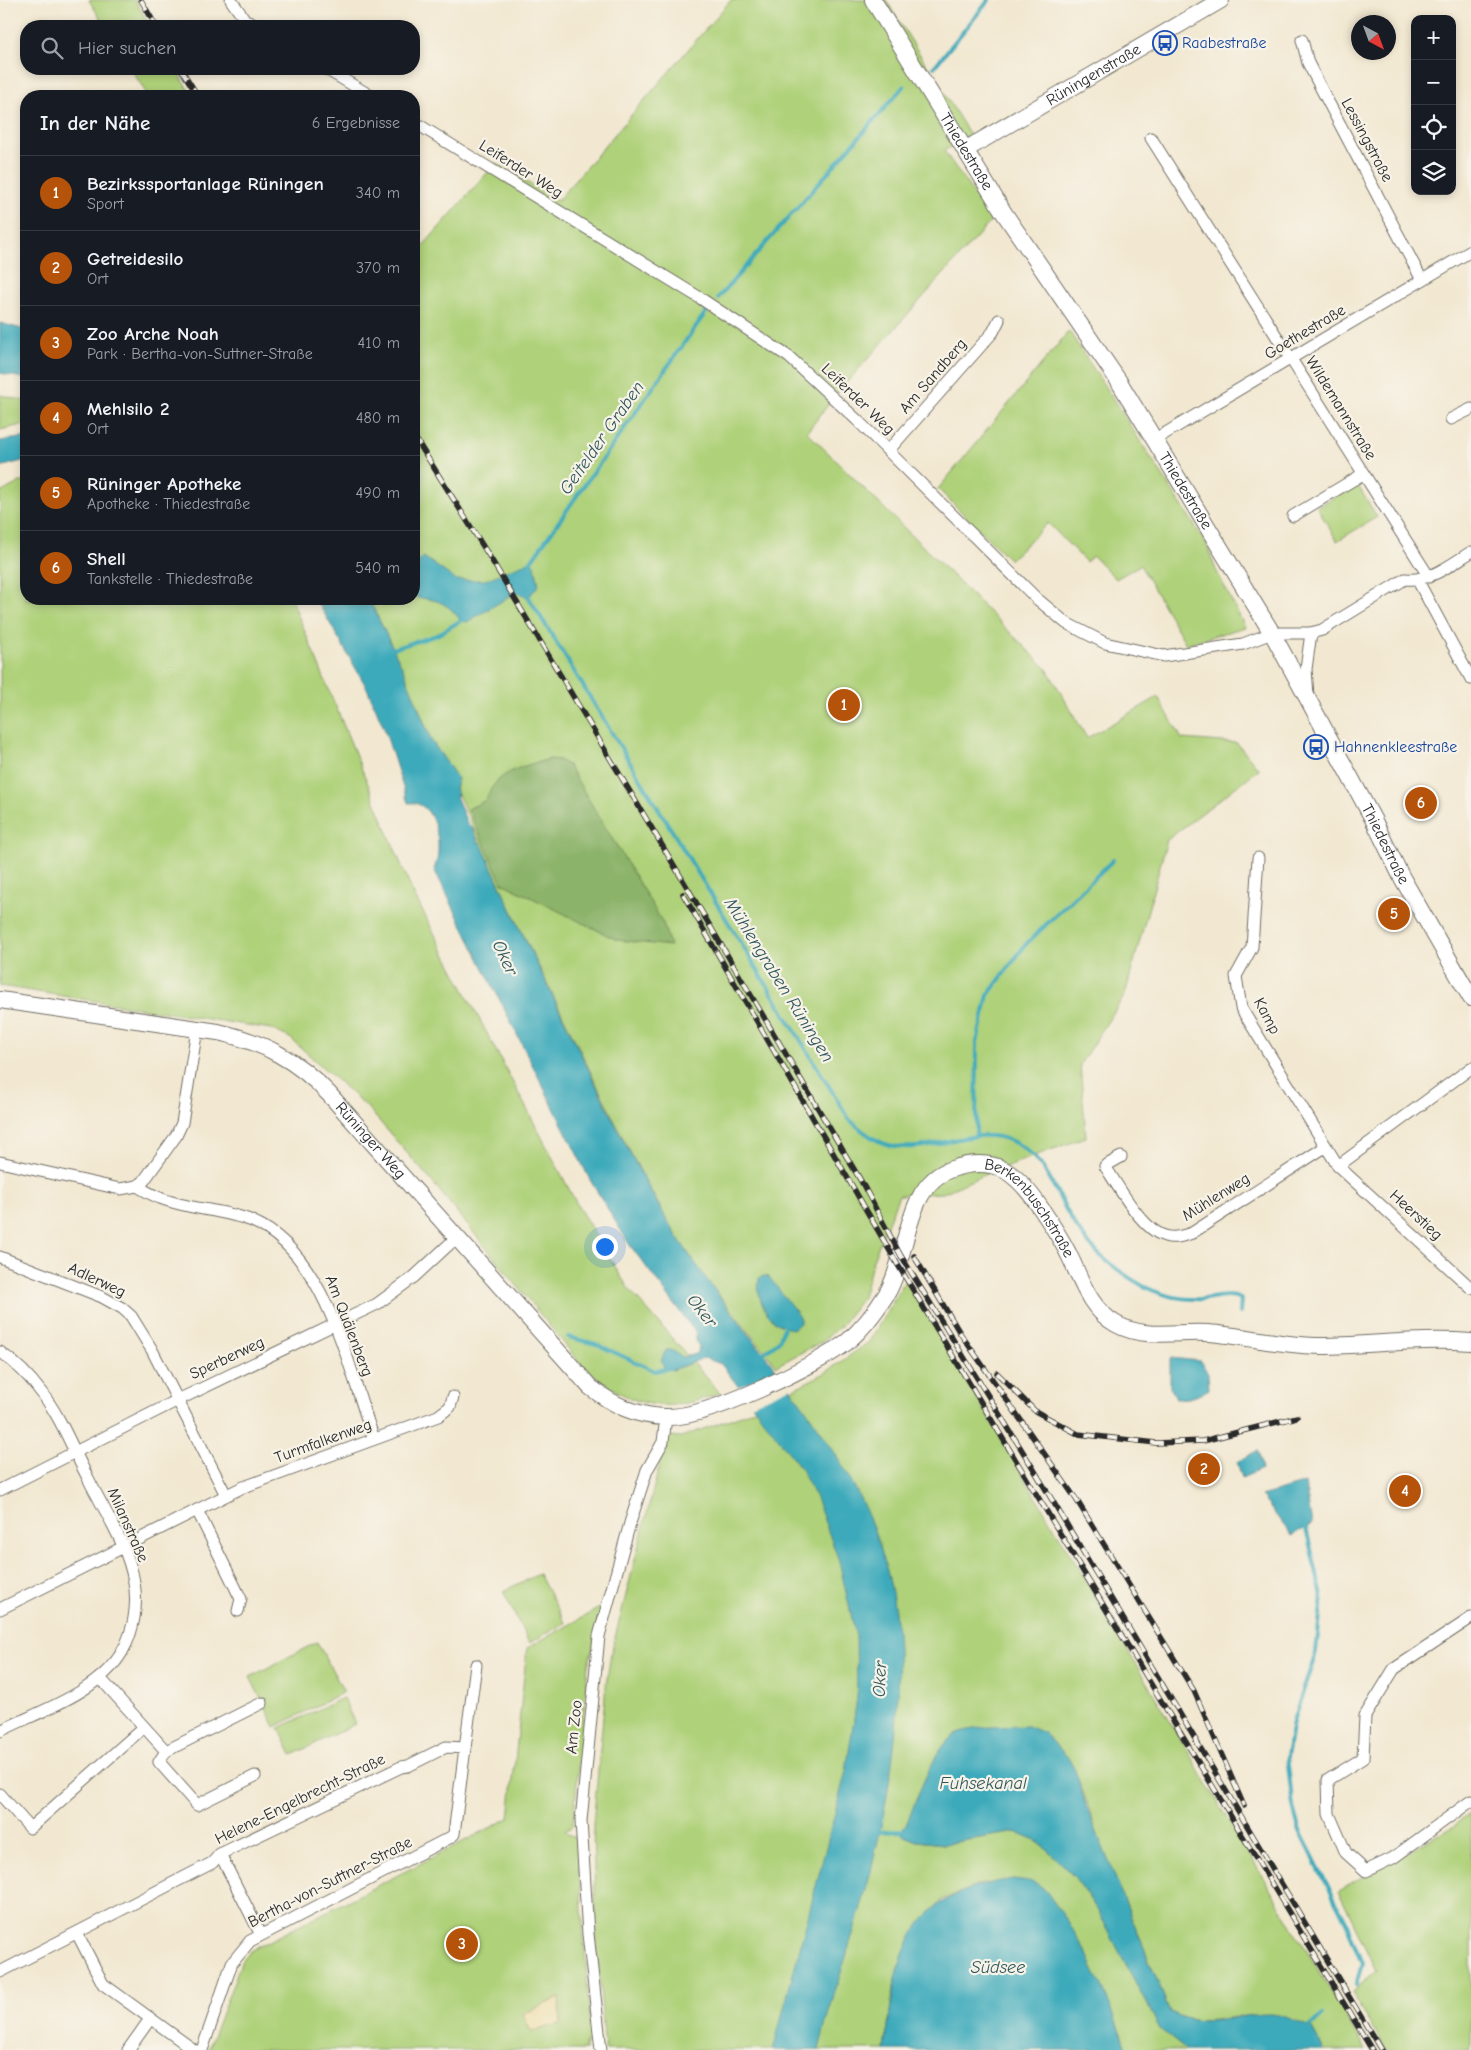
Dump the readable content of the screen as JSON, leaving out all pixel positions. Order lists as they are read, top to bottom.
{
  "streets": {
    "street": [
      "Rüningenstraße",
      "Lessingstraße",
      "Thiedestraße",
      "Leiferder Weg",
      "Goethestraße",
      "Am Sandberg",
      "Wildemannstraße",
      "Kamp",
      "Rüninger Weg",
      "Mühlenweg",
      "Berkenbuschstraße",
      "Heerstieg",
      "Adlerweg",
      "Am Quälenberg",
      "Sperberweg",
      "Turmfalkenweg",
      "Milanstraße",
      "Am Zoo",
      "Helene-Engelbrecht-Straße",
      "Bertha-von-Suttner-Straße"
    ]
  },
  "crossings": [
    ["Rüningenstraße", "Thiedestraße"],
    ["Lessingstraße", "Goethestraße"],
    ["Thiedestraße", "Leiferder Weg"],
    ["Thiedestraße", "Goethestraße"],
    ["Leiferder Weg", "Am Sandberg"],
    ["Goethestraße", "Wildemannstraße"],
    ["Kamp", "Mühlenweg"],
    ["Kamp", "Heerstieg"],
    ["Rüninger Weg", "Berkenbuschstraße"],
    ["Rüninger Weg", "Sperberweg"],
    ["Rüninger Weg", "Am Zoo"],
    ["Mühlenweg", "Heerstieg"],
    ["Berkenbuschstraße", "Am Zoo"],
    ["Adlerweg", "Sperberweg"],
    ["Adlerweg", "Turmfalkenweg"],
    ["Am Quälenberg", "Sperberweg"],
    ["Am Quälenberg", "Turmfalkenweg"],
    ["Sperberweg", "Milanstraße"],
    ["Turmfalkenweg", "Milanstraße"],
    ["Helene-Engelbrecht-Straße", "Bertha-von-Suttner-Straße"]
  ],
  "water": [
    "Geitelder Graben",
    "Oker",
    "Mühlengraben Rüningen",
    "Fuhsekanal",
    "Südsee"
  ],
  "places": {
    "bus stop": ["Raabestraße", "Hahnenkleestraße"]
  },
  "north": "bottom right",
  "page": {
    "map_buttons": ["+", "−"],
    "search": "Hier suchen",
    "heading": ["In der Nähe", "6 Ergebnisse"],
    "list": [
      {
        "mark": "1",
        "name": "Bezirkssportanlage Rüningen",
        "note": "Sport",
        "value": "340 m"
      },
      {
        "mark": "2",
        "name": "Getreidesilo",
        "note": "Ort",
        "value": "370 m"
      },
      {
        "mark": "3",
        "name": "Zoo Arche Noah",
        "note": "Park · Bertha-von-Suttner-Straße",
        "value": "410 m"
      },
      {
        "mark": "4",
        "name": "Mehlsilo 2",
        "note": "Ort",
        "value": "480 m"
      },
      {
        "mark": "5",
        "name": "Rüninger Apotheke",
        "note": "Apotheke · Thiedestraße",
        "value": "490 m"
      },
      {
        "mark": "6",
        "name": "Shell",
        "note": "Tankstelle · Thiedestraße",
        "value": "540 m"
      }
    ],
    "pins": [
      "1",
      "6",
      "5",
      "2",
      "4",
      "3"
    ]
  }
}
